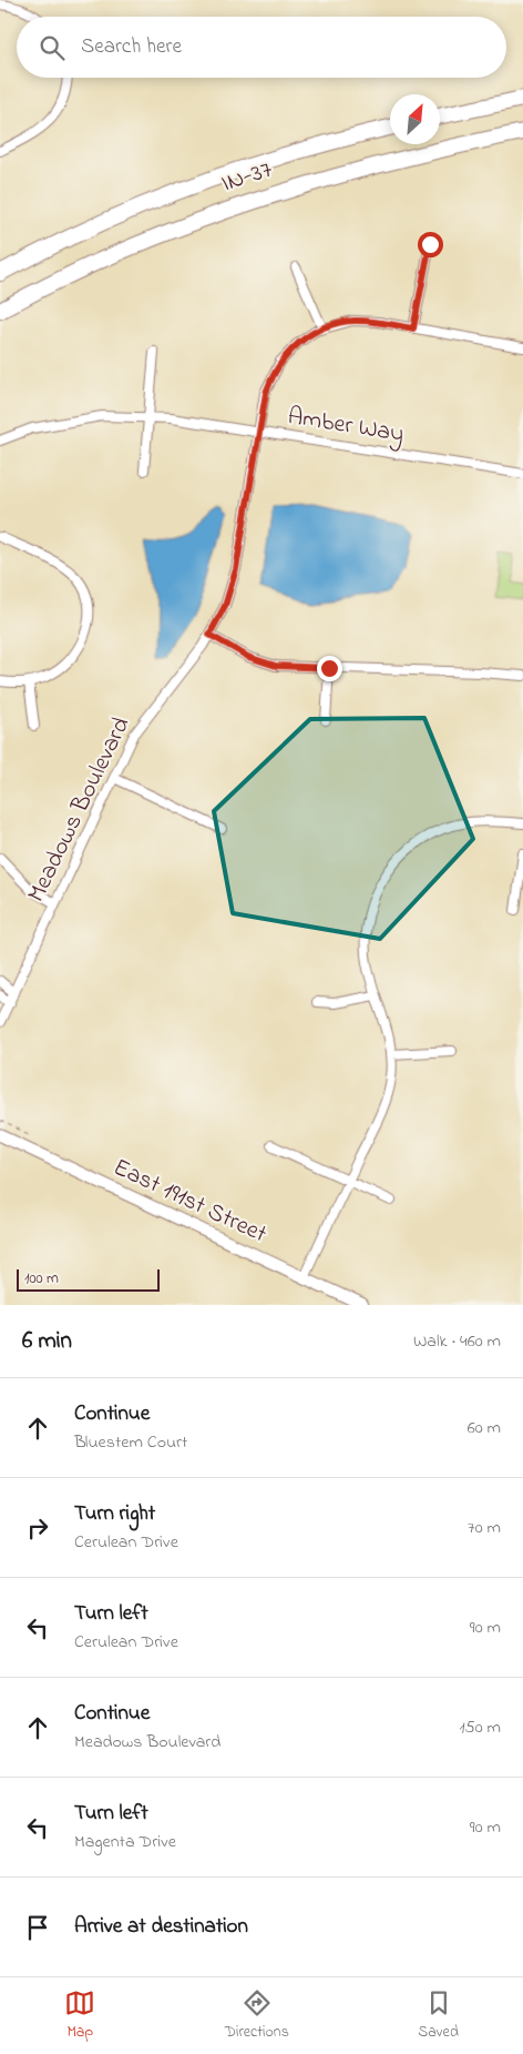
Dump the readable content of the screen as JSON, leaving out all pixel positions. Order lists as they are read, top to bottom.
{
  "streets": {
    "highway": ["IN-37"],
    "street": ["Amber Way", "Meadows Boulevard", "East 191st Street"]
  },
  "crossings": [
    ["Amber Way", "Meadows Boulevard"]
  ],
  "scale_bar": "100 m",
  "north": "top right",
  "page": {
    "search": "Search here",
    "scale": "100 m",
    "heading": ["6 min", "Walk · 460 m"],
    "list": [
      ["Continue", "Bluestem Court", "60 m"],
      ["Turn right", "Cerulean Drive", "70 m"],
      ["Turn left", "Cerulean Drive", "90 m"],
      ["Continue", "Meadows Boulevard", "150 m"],
      ["Turn left", "Magenta Drive", "90 m"],
      "Arrive at destination"
    ],
    "nav": ["Map", "Directions", "Saved"]
  }
}
